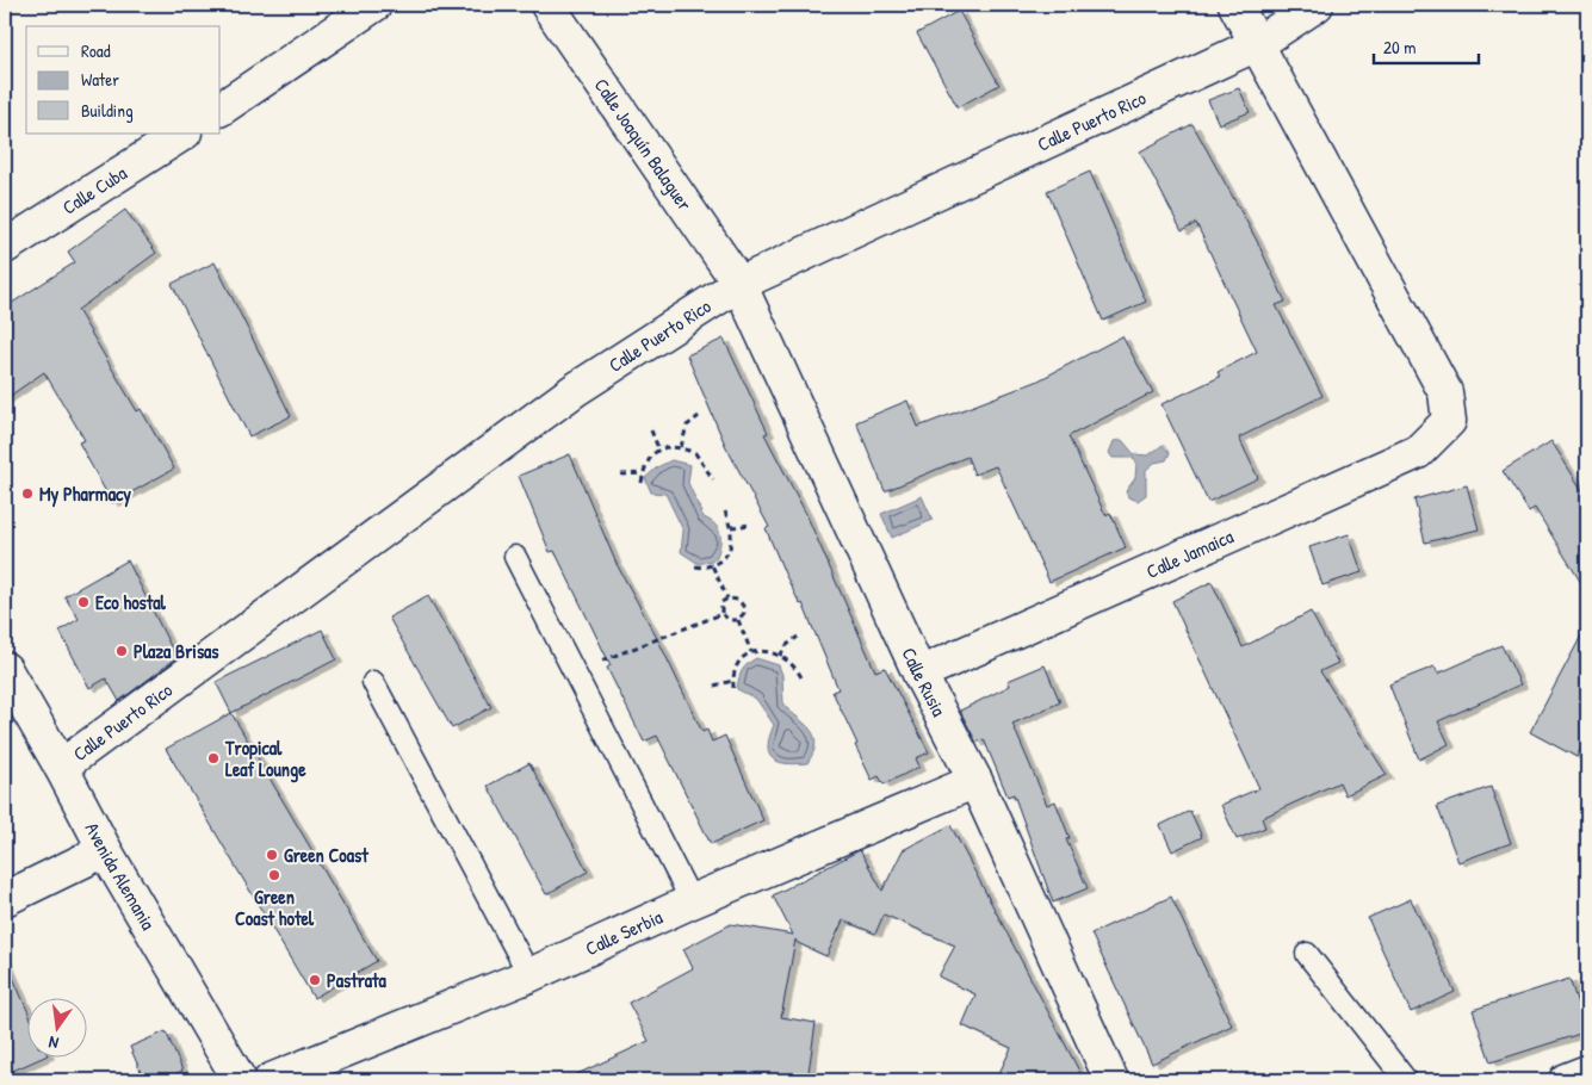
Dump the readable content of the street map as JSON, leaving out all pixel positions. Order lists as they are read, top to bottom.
{
  "streets": {
    "street": [
      "Calle Puerto Rico",
      "Calle Joaquín Balaguer",
      "Calle Cuba",
      "Calle Jamaica",
      "Calle Rusia",
      "Avenida Alemania",
      "Calle Serbia"
    ]
  },
  "crossings": [
    ["Calle Puerto Rico", "Calle Joaquín Balaguer"],
    ["Calle Puerto Rico", "Calle Jamaica"],
    ["Calle Puerto Rico", "Calle Rusia"],
    ["Calle Puerto Rico", "Avenida Alemania"],
    ["Calle Joaquín Balaguer", "Calle Rusia"],
    ["Calle Jamaica", "Calle Rusia"],
    ["Calle Rusia", "Calle Serbia"]
  ],
  "places": [
    "My Pharmacy",
    "Eco hostal",
    "Plaza Brisas",
    "Tropical Leaf Lounge",
    "Green Coast",
    "Green Coast hotel",
    "Pastrata"
  ],
  "legend": ["Road", "Water", "Building"],
  "scale_bar": "20 m",
  "north": "bottom"
}
